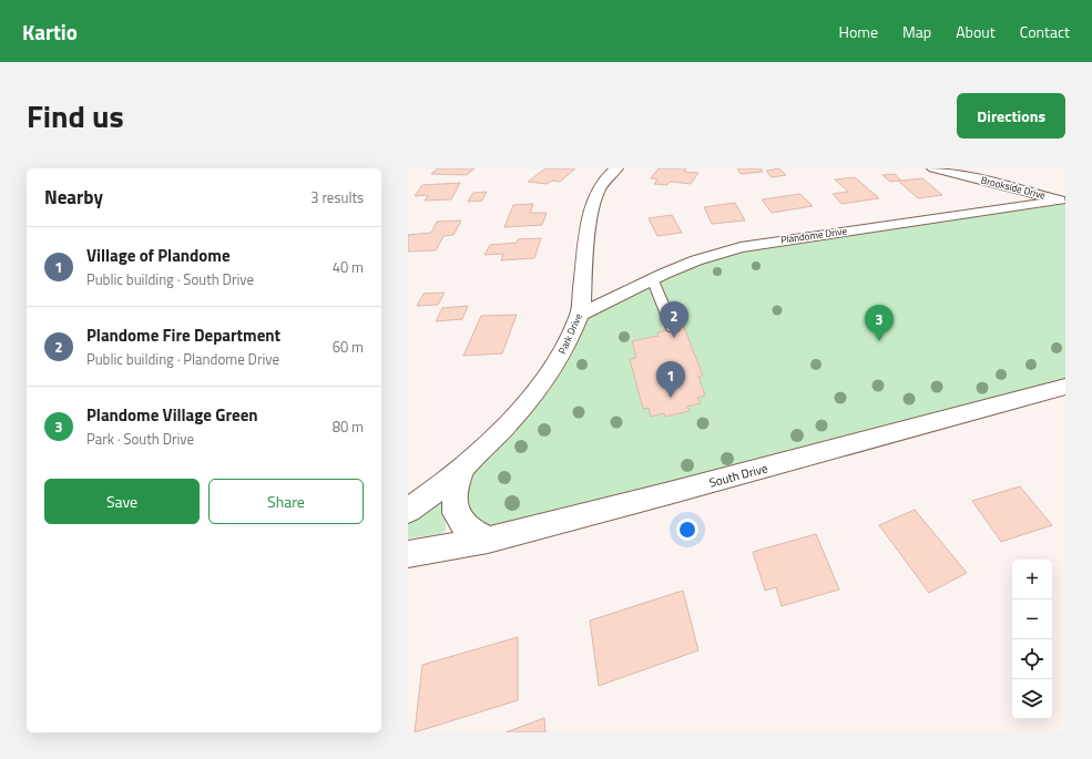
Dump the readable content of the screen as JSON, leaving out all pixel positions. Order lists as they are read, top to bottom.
{
  "streets": {
    "street": [
      "Brookside Drive",
      "Plandome Drive",
      "Park Drive",
      "South Drive"
    ]
  },
  "crossings": [
    ["Brookside Drive", "Plandome Drive"],
    ["Plandome Drive", "Park Drive"]
  ],
  "page": {
    "header": "Kartio",
    "nav": [
      "Home",
      "Map",
      "About",
      "Contact"
    ],
    "title": "Find us",
    "buttons": [
      "Directions",
      ["Save", "Share"]
    ],
    "heading": ["Nearby", "3 results"],
    "list": [
      {
        "mark": "1",
        "name": "Village of Plandome",
        "note": "Public building · South Drive",
        "value": "40 m"
      },
      {
        "mark": "2",
        "name": "Plandome Fire Department",
        "note": "Public building · Plandome Drive",
        "value": "60 m"
      },
      {
        "mark": "3",
        "name": "Plandome Village Green",
        "note": "Park · South Drive",
        "value": "80 m"
      }
    ],
    "pins": ["2", "3", "1"],
    "map_buttons": ["+", "−"]
  }
}
